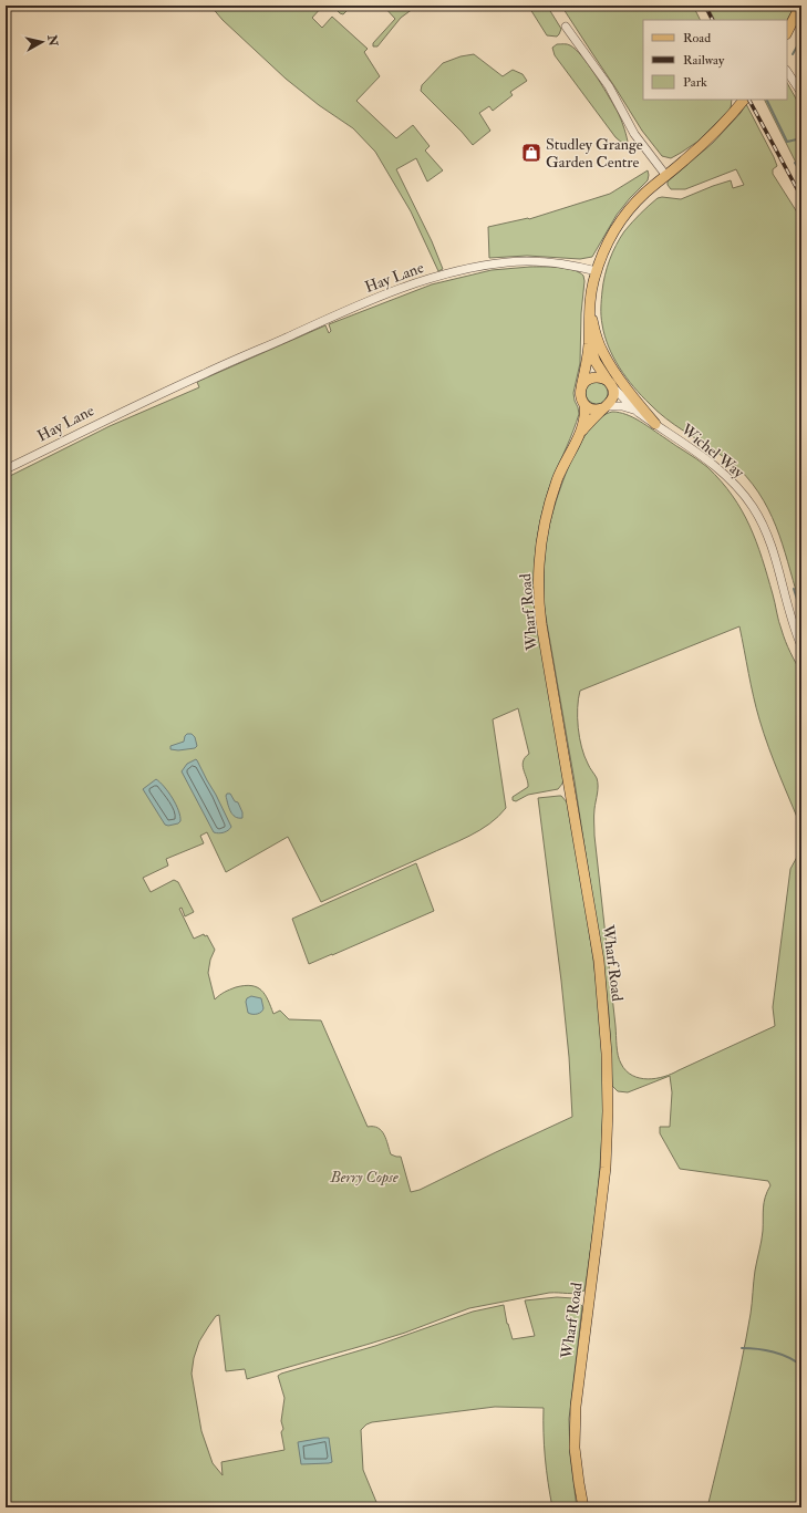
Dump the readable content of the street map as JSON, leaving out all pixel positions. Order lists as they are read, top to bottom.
{
  "streets": {
    "main road": ["Wharf Road"],
    "street": ["Hay Lane", "Wichel Way"]
  },
  "crossings": [
    ["Hay Lane", "Wharf Road"],
    ["Wichel Way", "Wharf Road"]
  ],
  "parks": ["Berry Copse"],
  "places": {
    "shop": ["Studley Grange Garden Centre"]
  },
  "legend": ["Road", "Railway", "Park"],
  "north": "right"
}
